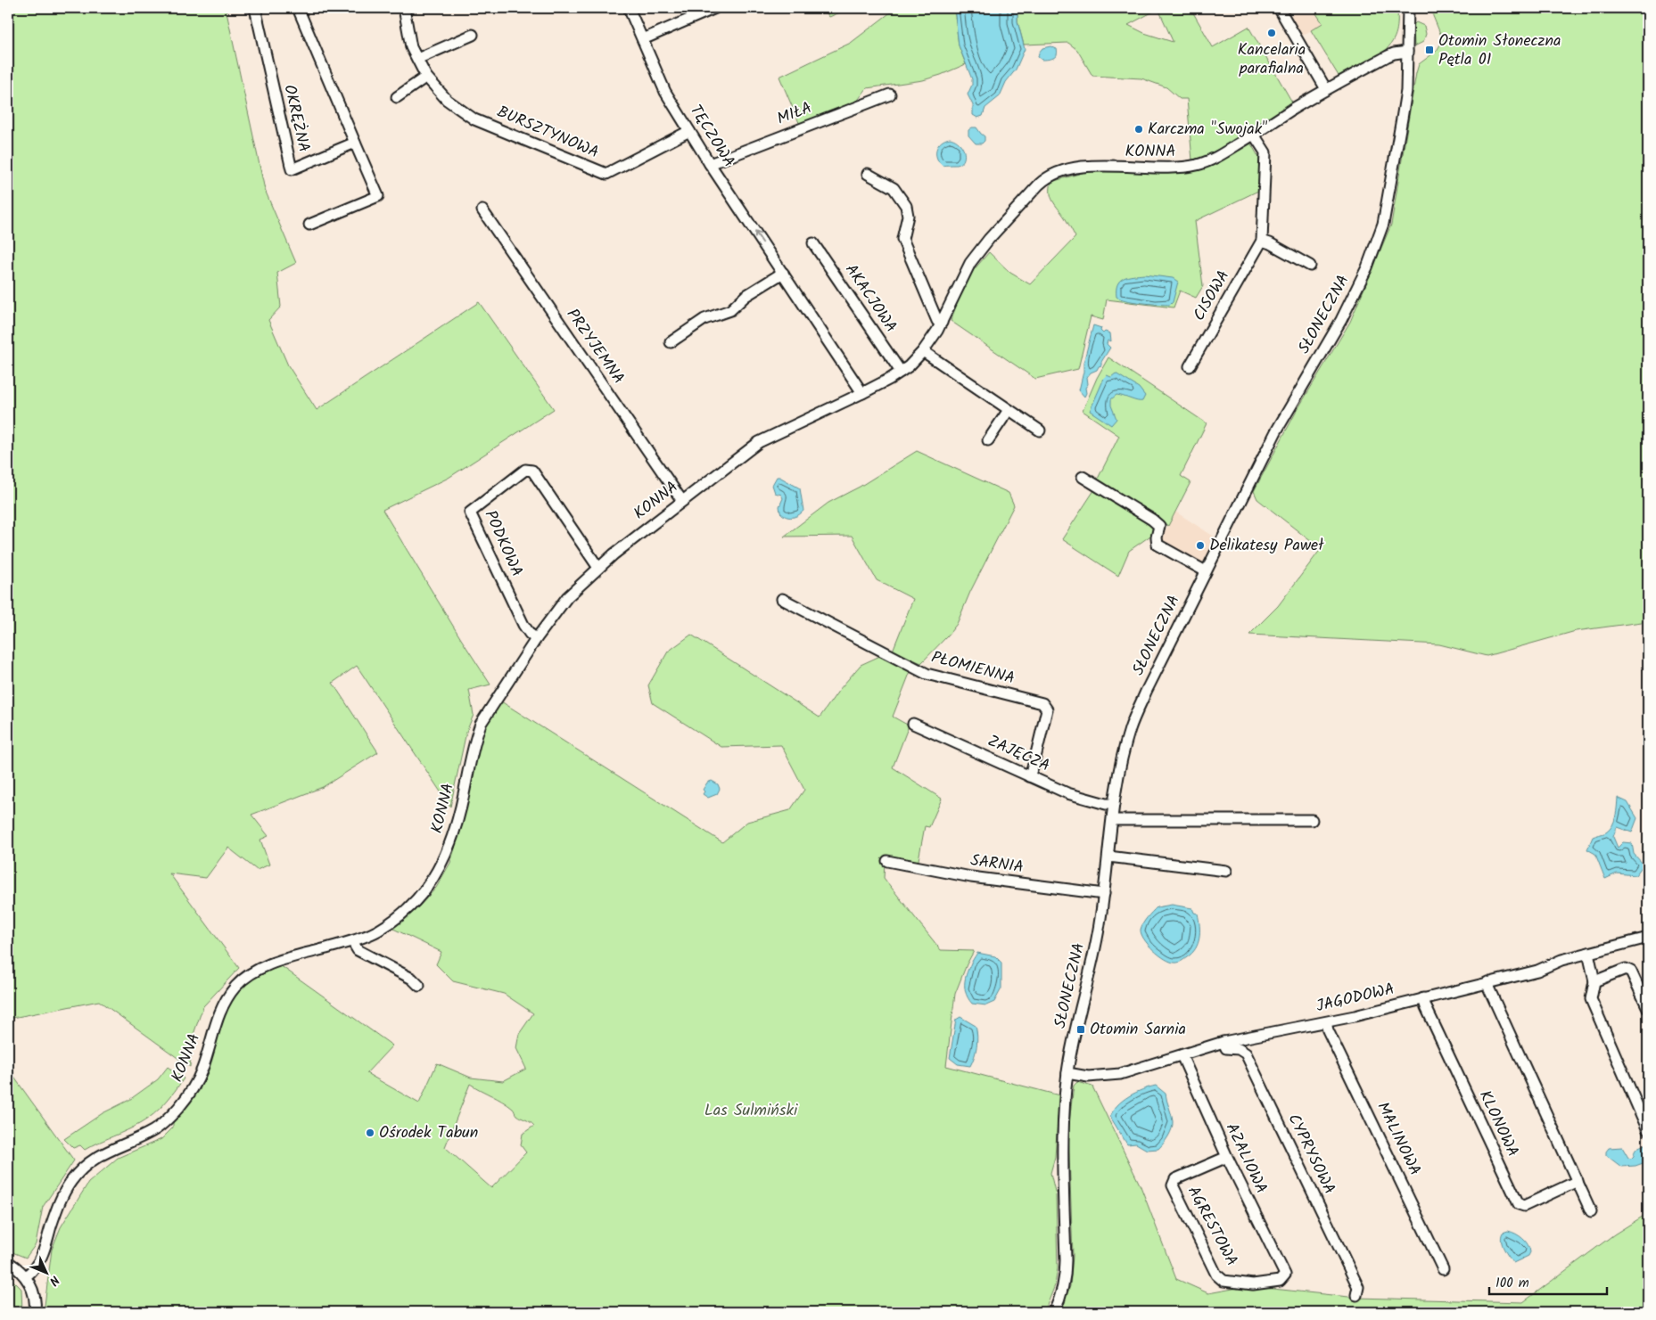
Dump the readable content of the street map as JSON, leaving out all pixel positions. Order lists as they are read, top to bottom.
{
  "streets": {
    "street": [
      "MIŁA",
      "OKRĘŻNA",
      "BURSZTYNOWA",
      "TĘCZOWA",
      "KONNA",
      "CISOWA",
      "AKACJOWA",
      "SŁONECZNA",
      "PRZYJEMNA",
      "PODKOWA",
      "PŁOMIENNA",
      "ZAJĘCZA",
      "SARNIA",
      "JAGODOWA",
      "KLONOWA",
      "MALINOWA",
      "CYPRYSOWA",
      "AZALIOWA",
      "AGRESTOWA"
    ]
  },
  "crossings": [
    ["MIŁA", "TĘCZOWA"],
    ["BURSZTYNOWA", "TĘCZOWA"],
    ["TĘCZOWA", "KONNA"],
    ["KONNA", "CISOWA"],
    ["KONNA", "AKACJOWA"],
    ["KONNA", "SŁONECZNA"],
    ["KONNA", "PRZYJEMNA"],
    ["KONNA", "PODKOWA"],
    ["SŁONECZNA", "ZAJĘCZA"],
    ["SŁONECZNA", "SARNIA"],
    ["SŁONECZNA", "JAGODOWA"],
    ["PŁOMIENNA", "ZAJĘCZA"],
    ["JAGODOWA", "KLONOWA"],
    ["JAGODOWA", "MALINOWA"],
    ["JAGODOWA", "CYPRYSOWA"],
    ["JAGODOWA", "AZALIOWA"],
    ["AZALIOWA", "AGRESTOWA"]
  ],
  "parks": ["Las Sulmiński"],
  "places": {
    "other": [
      "Kancelaria parafialna",
      "Karczma \"Swojak\"",
      "Delikatesy Paweł",
      "Ośrodek Tabun"
    ],
    "transit": ["Otomin Słoneczna Pętla 01", "Otomin Sarnia"]
  },
  "scale_bar": "100 m",
  "north": "bottom right"
}
